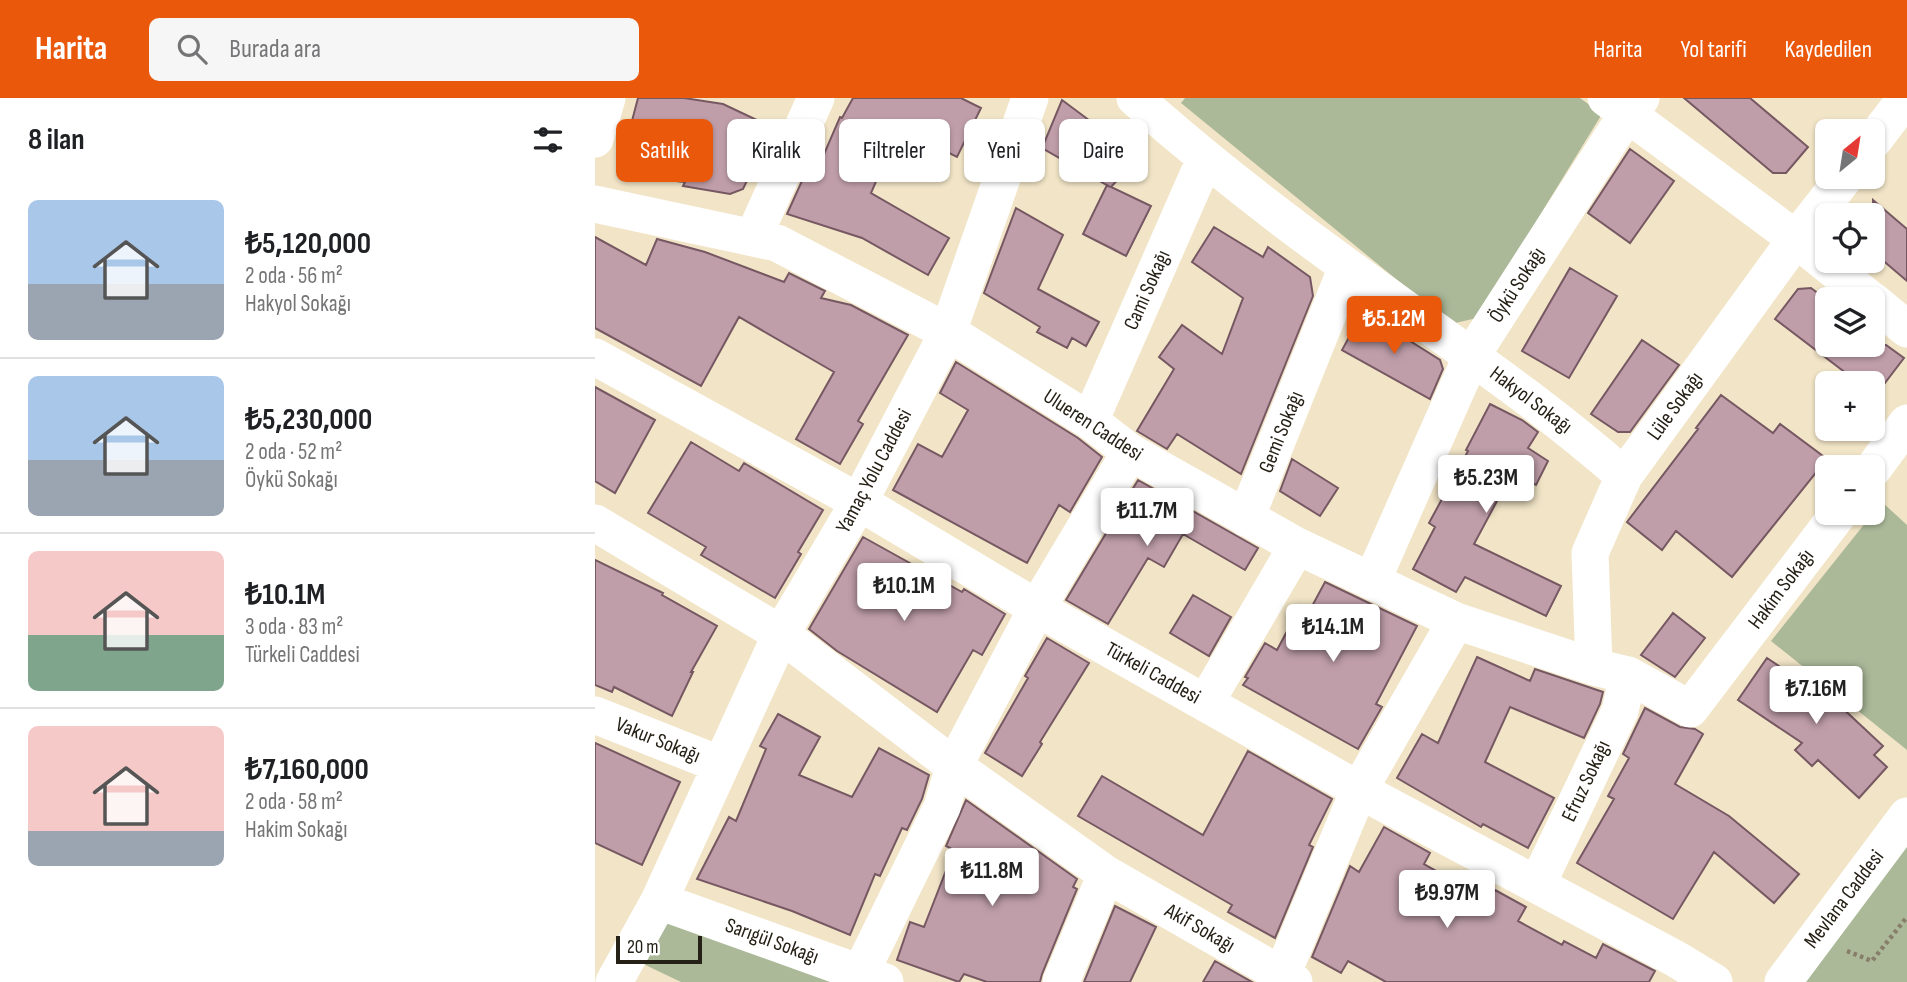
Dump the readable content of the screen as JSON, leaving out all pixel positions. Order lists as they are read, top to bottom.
{
  "streets": {
    "street": [
      "Öykü Sokağı",
      "Cami Sokağı",
      "Hakyol Sokağı",
      "Lüle Sokağı",
      "Ulueren Caddesi",
      "Gemi Sokağı",
      "Yamaç Yolu Caddesi",
      "Hakim Sokağı",
      "Türkeli Caddesi",
      "Vakur Sokağı",
      "Efruz Sokağı",
      "Mevlana Caddesi",
      "Akif Sokağı",
      "Sarıgül Sokağı"
    ]
  },
  "crossings": [
    ["Öykü Sokağı", "Hakyol Sokağı"],
    ["Öykü Sokağı", "Ulueren Caddesi"],
    ["Cami Sokağı", "Hakyol Sokağı"],
    ["Cami Sokağı", "Ulueren Caddesi"],
    ["Hakyol Sokağı", "Lüle Sokağı"],
    ["Hakyol Sokağı", "Gemi Sokağı"],
    ["Lüle Sokağı", "Ulueren Caddesi"],
    ["Lüle Sokağı", "Hakim Sokağı"],
    ["Lüle Sokağı", "Efruz Sokağı"],
    ["Ulueren Caddesi", "Gemi Sokağı"],
    ["Ulueren Caddesi", "Yamaç Yolu Caddesi"],
    ["Ulueren Caddesi", "Hakim Sokağı"],
    ["Ulueren Caddesi", "Efruz Sokağı"],
    ["Yamaç Yolu Caddesi", "Türkeli Caddesi"],
    ["Yamaç Yolu Caddesi", "Vakur Sokağı"],
    ["Yamaç Yolu Caddesi", "Akif Sokağı"],
    ["Yamaç Yolu Caddesi", "Sarıgül Sokağı"],
    ["Hakim Sokağı", "Efruz Sokağı"],
    ["Türkeli Caddesi", "Efruz Sokağı"]
  ],
  "scale_bar": "20 m",
  "north": "top right",
  "page": {
    "header": "Harita",
    "search": "Burada ara",
    "nav": ["Harita", "Yol tarifi", "Kaydedilen"],
    "heading": "8 ilan",
    "map_buttons": ["+", "−"],
    "chip": [
      "Satılık",
      "Kiralık",
      "Filtreler",
      "Yeni",
      "Daire"
    ],
    "list": [
      {
        "name": "₺5,120,000",
        "note": "2 oda · 56 m² · Hakyol Sokağı"
      },
      {
        "name": "₺5,230,000",
        "note": "2 oda · 52 m² · Öykü Sokağı"
      },
      {
        "name": "₺10.1M",
        "note": "3 oda · 83 m² · Türkeli Caddesi"
      },
      {
        "name": "₺7,160,000",
        "note": "2 oda · 58 m² · Hakim Sokağı"
      }
    ],
    "price": [
      "₺5.12M",
      "₺5.23M",
      "₺11.7M",
      "₺10.1M",
      "₺14.1M",
      "₺7.16M",
      "₺11.8M",
      "₺9.97M"
    ],
    "scale": "20 m"
  }
}
